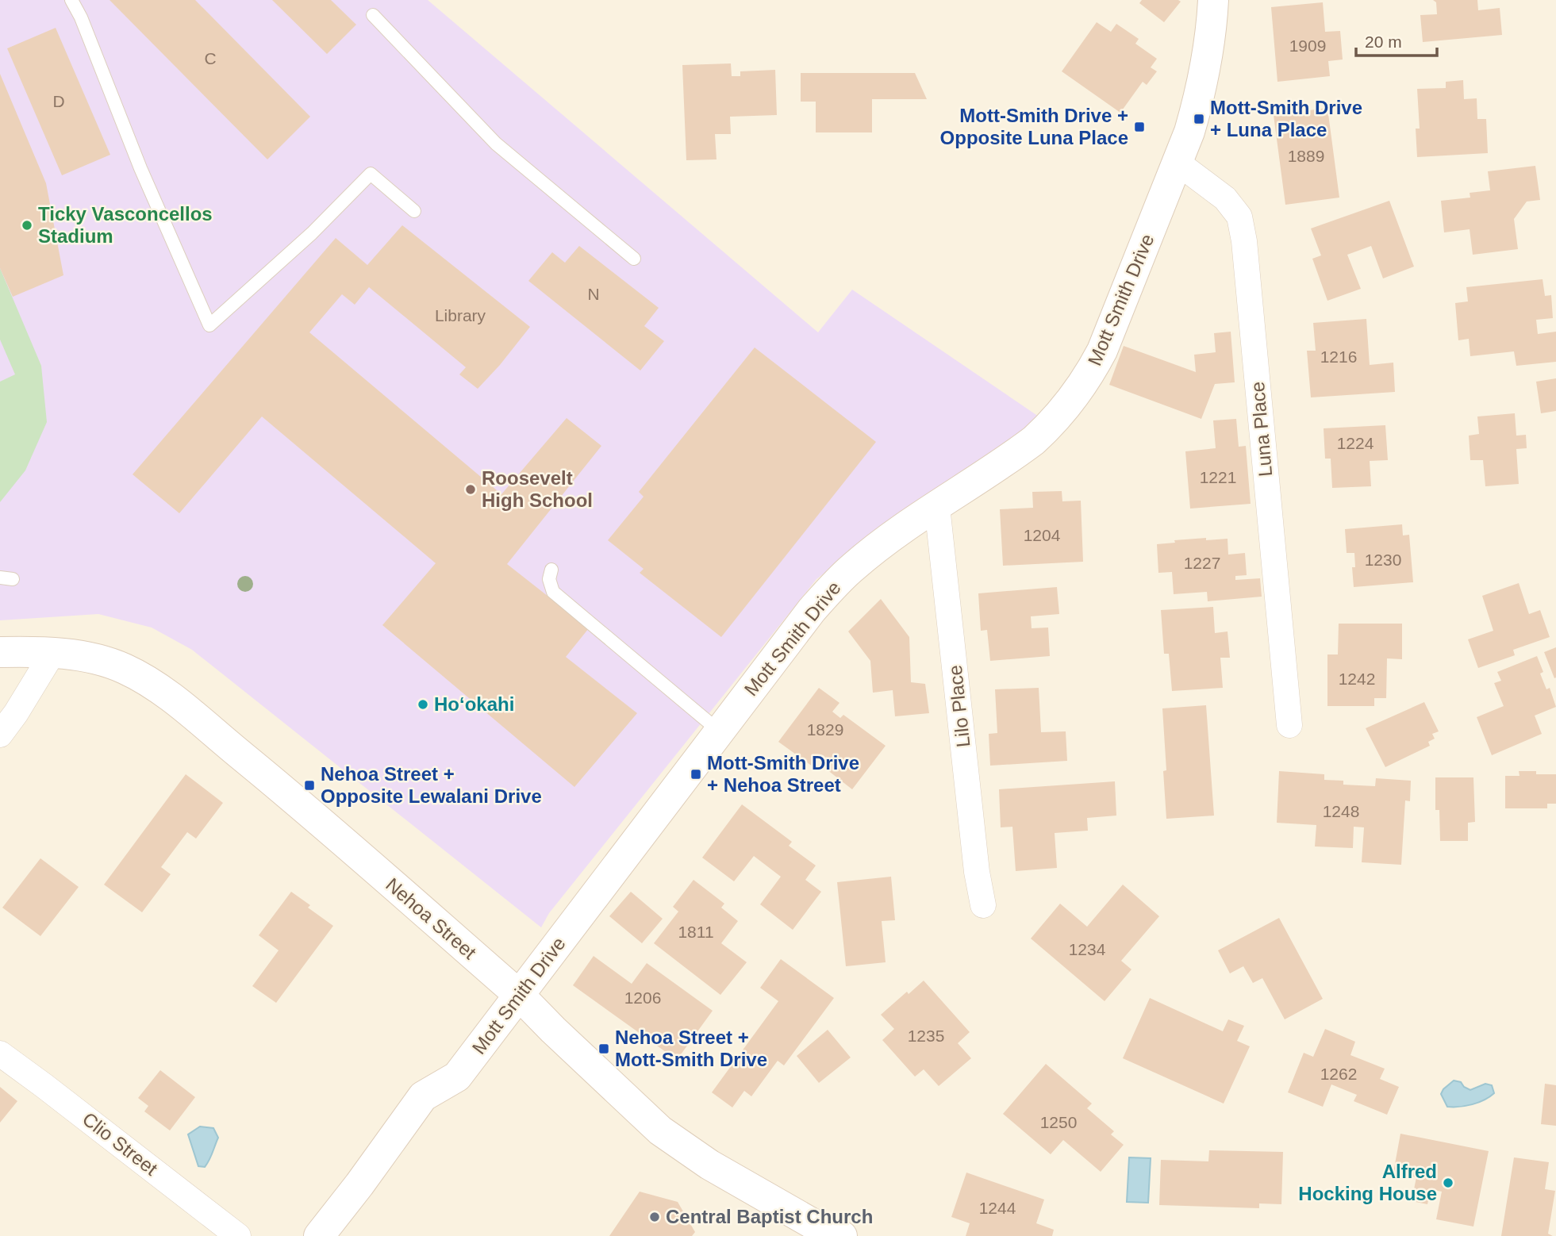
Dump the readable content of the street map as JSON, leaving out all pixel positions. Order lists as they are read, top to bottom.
{
  "streets": {
    "street": [
      "Mott Smith Drive",
      "Luna Place",
      "Lilo Place",
      "Nehoa Street",
      "Clio Street"
    ]
  },
  "crossings": [
    ["Mott Smith Drive", "Luna Place"],
    ["Mott Smith Drive", "Lilo Place"],
    ["Mott Smith Drive", "Nehoa Street"]
  ],
  "places": {
    "transit": [
      "Mott-Smith Drive + Luna Place",
      "Mott-Smith Drive + Opposite Luna Place",
      "Mott-Smith Drive + Nehoa Street",
      "Nehoa Street + Opposite Lewalani Drive",
      "Nehoa Street + Mott-Smith Drive"
    ],
    "other": [
      "Ticky Vasconcellos Stadium",
      "Roosevelt High School",
      "Hoʻokahi",
      "Alfred Hocking House",
      "Central Baptist Church"
    ]
  },
  "house_numbers": [
    "1909",
    "C",
    "D",
    "1889",
    "N",
    "Library",
    "1216",
    "1224",
    "1221",
    "1204",
    "1230",
    "1227",
    "1242",
    "1829",
    "1248",
    "1811",
    "1234",
    "1206",
    "1235",
    "1262",
    "1250",
    "1244"
  ],
  "scale_bar": "20 m"
}
